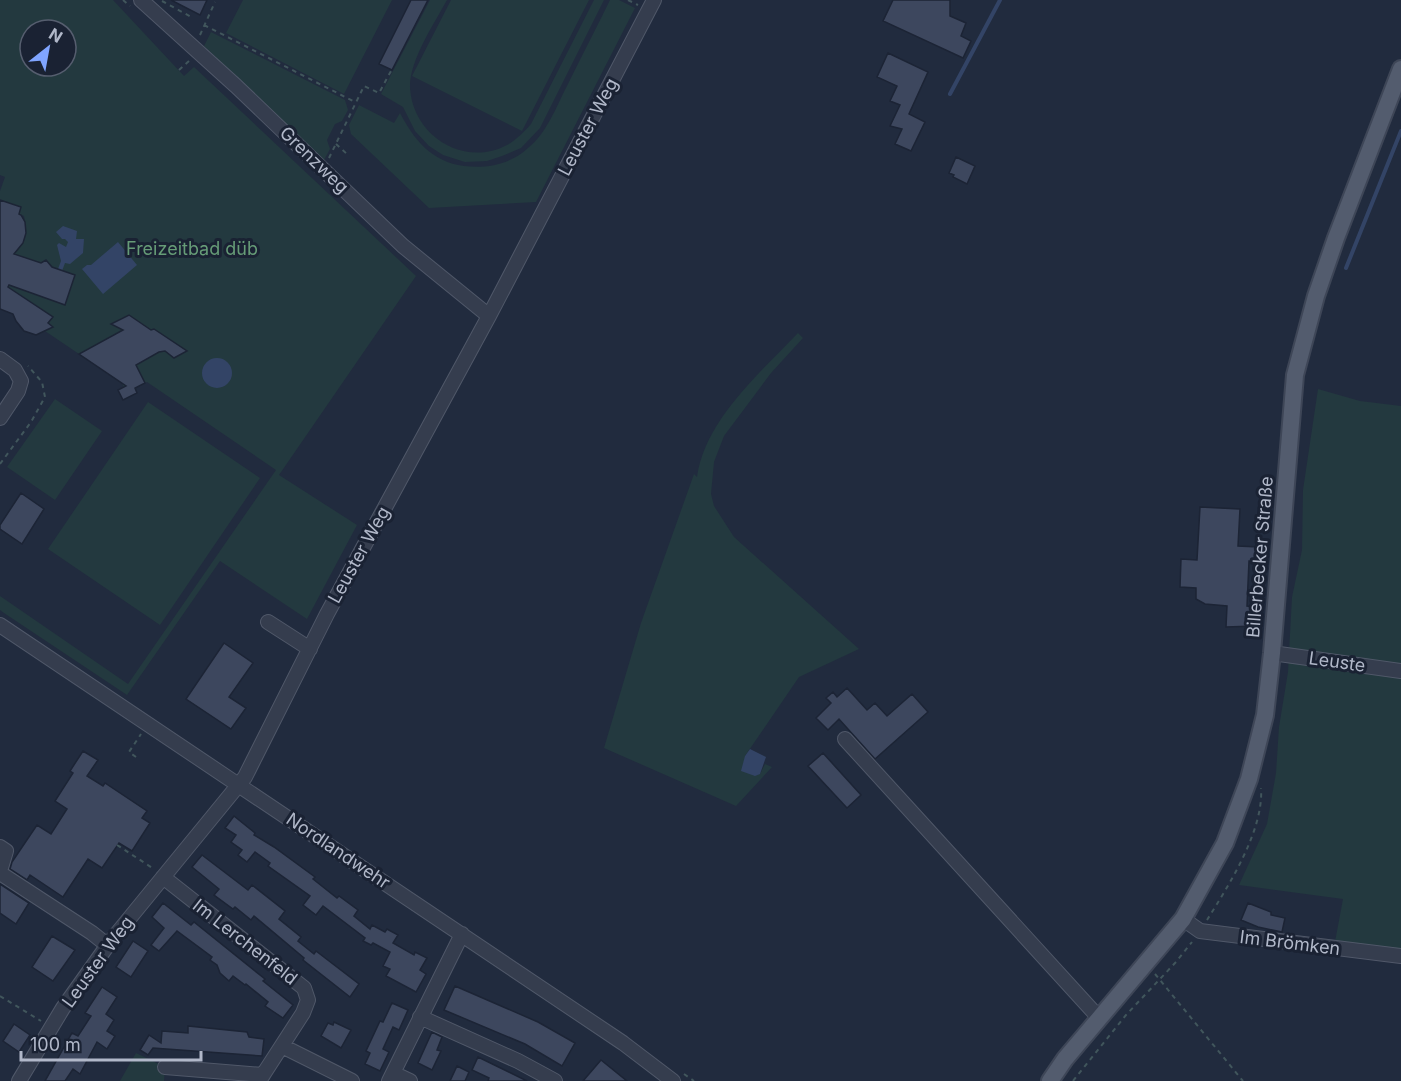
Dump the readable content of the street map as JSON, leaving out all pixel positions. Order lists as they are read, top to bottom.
{
  "streets": {
    "main road": ["Billerbecker Straße"],
    "street": [
      "Leuster Weg",
      "Grenzweg",
      "Leuste",
      "Nordlandwehr",
      "Im Lerchenfeld",
      "Im Brömken"
    ]
  },
  "crossings": [
    ["Leuster Weg", "Grenzweg"],
    ["Leuster Weg", "Nordlandwehr"],
    ["Leuster Weg", "Im Lerchenfeld"],
    ["Billerbecker Straße", "Leuste"],
    ["Billerbecker Straße", "Im Brömken"]
  ],
  "parks": ["Freizeitbad düb"],
  "scale_bar": "100 m",
  "north": "top right"
}
